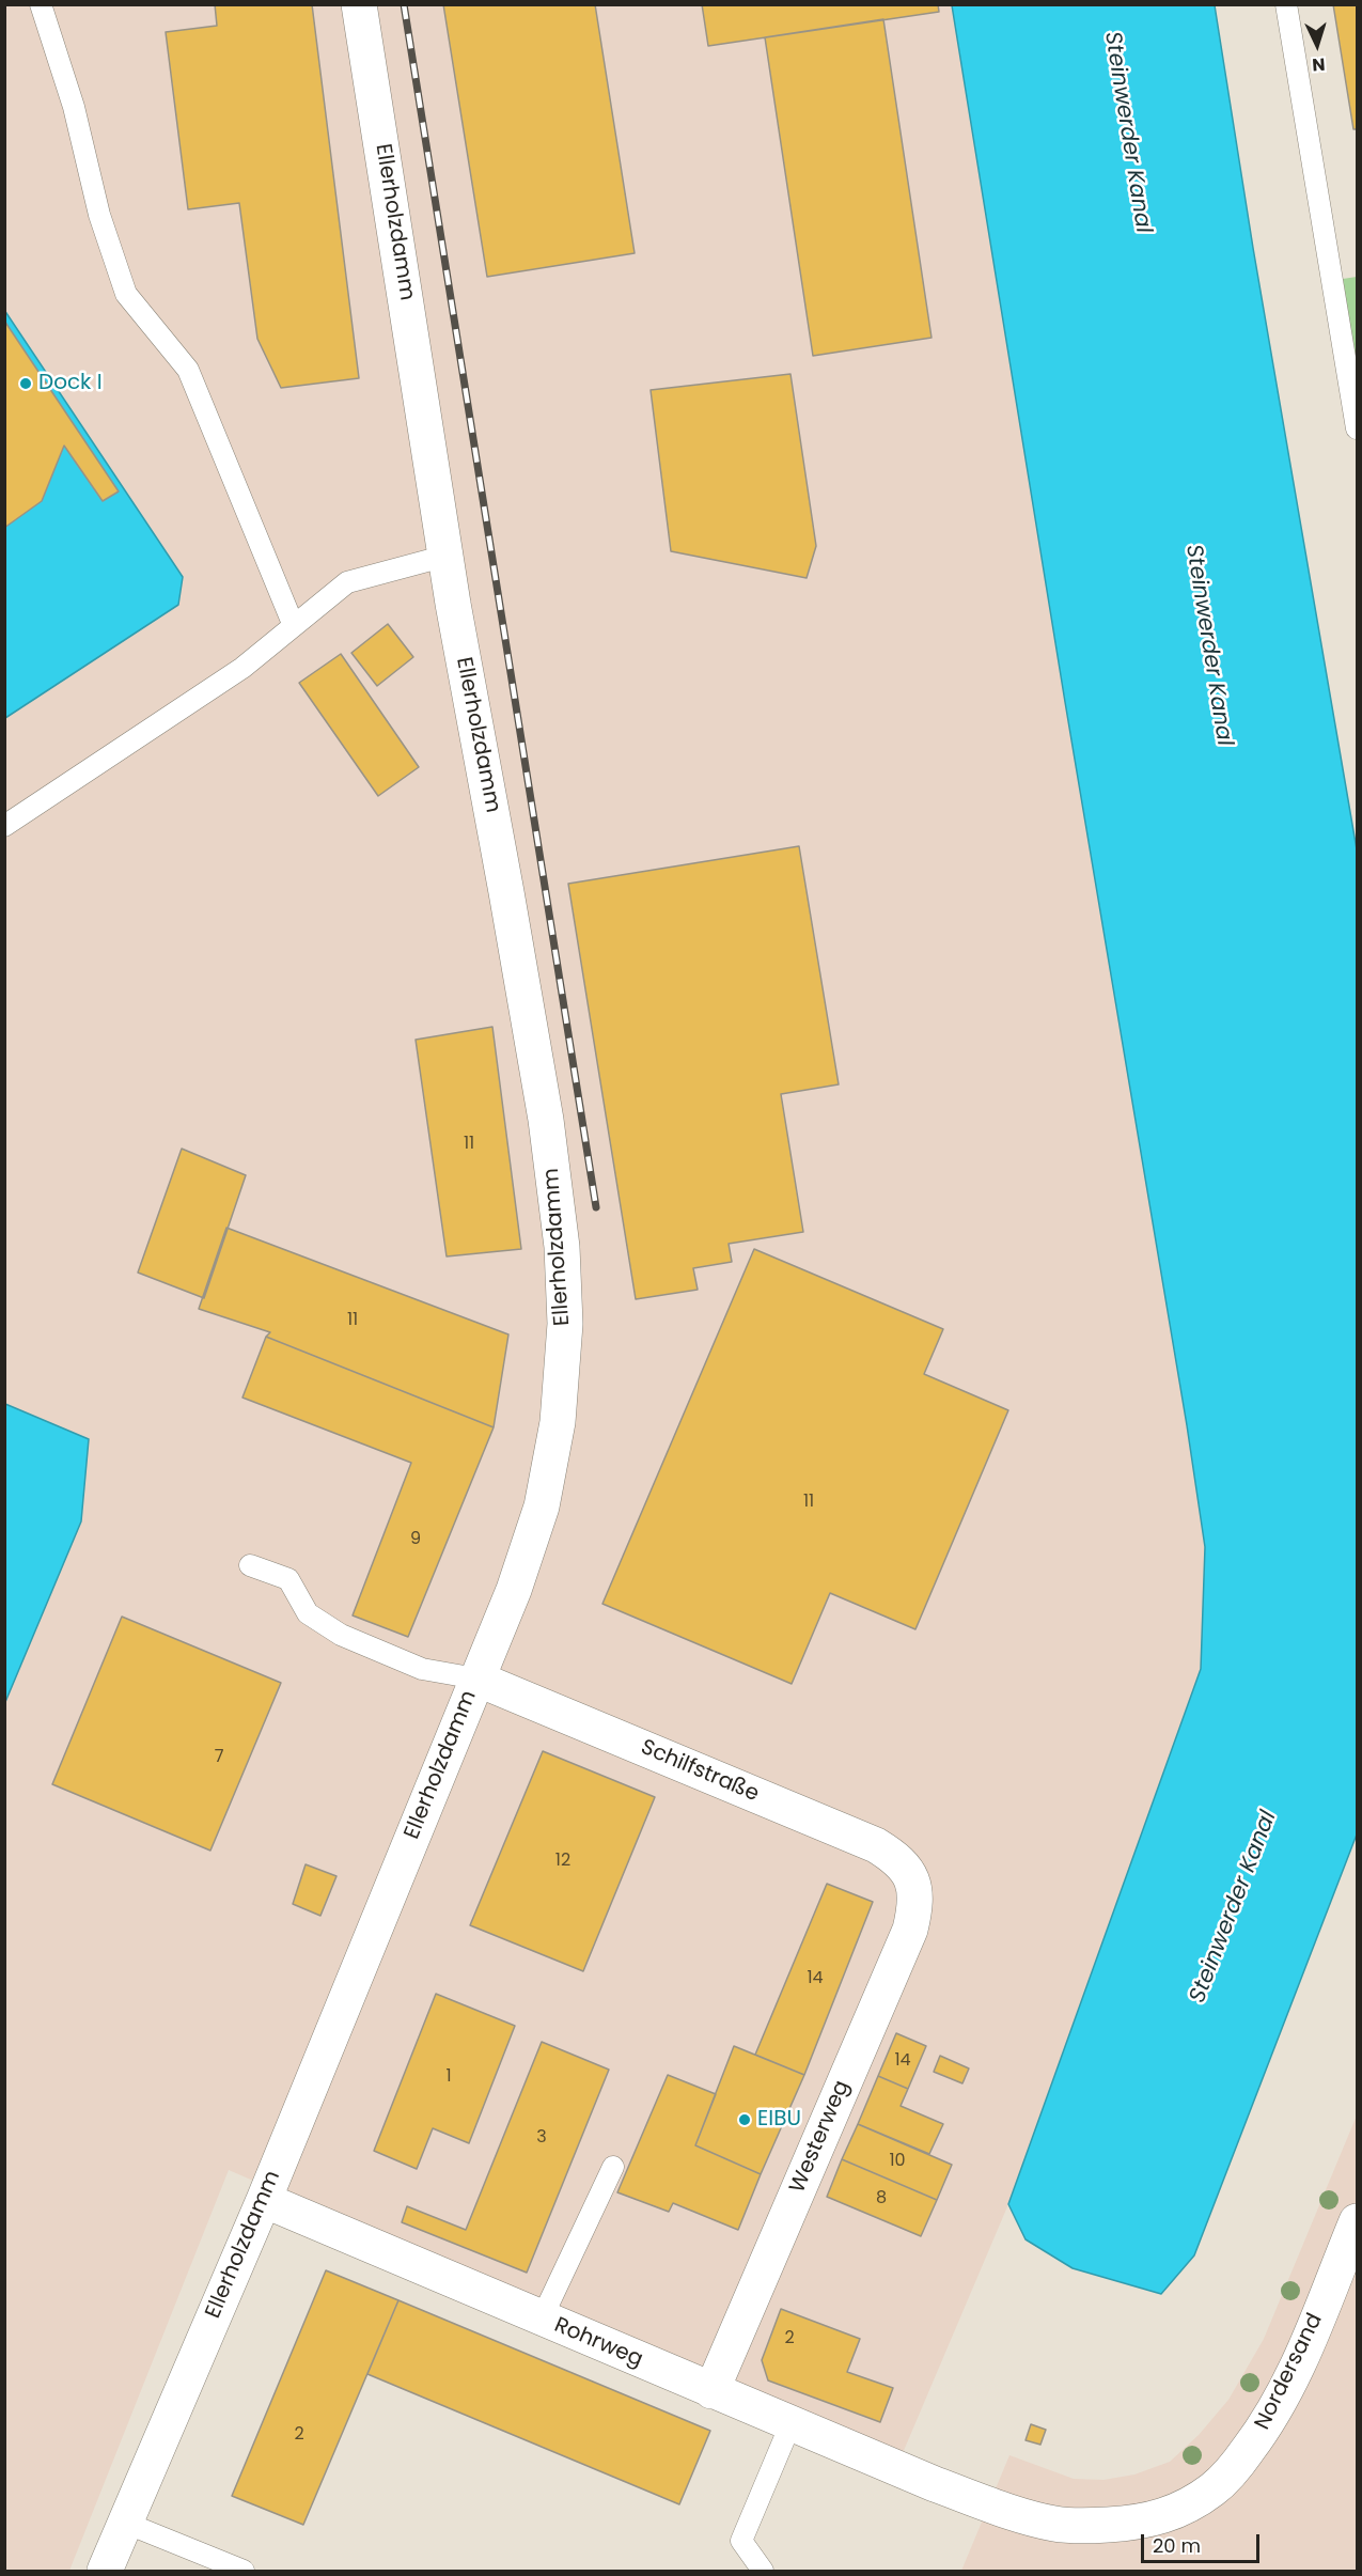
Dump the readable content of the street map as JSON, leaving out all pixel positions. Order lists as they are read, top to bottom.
{
  "streets": {
    "street": [
      "Ellerholzdamm",
      "Schilfstraße",
      "Westerweg",
      "Rohrweg",
      "Nordersand"
    ]
  },
  "crossings": [
    ["Ellerholzdamm", "Schilfstraße"],
    ["Ellerholzdamm", "Rohrweg"],
    ["Schilfstraße", "Westerweg"],
    ["Westerweg", "Rohrweg"],
    ["Rohrweg", "Nordersand"]
  ],
  "water": ["Steinwerder Kanal"],
  "places": ["Dock I", "EIBU"],
  "house_numbers": [
    "11",
    "11",
    "11",
    "9",
    "7",
    "12",
    "14",
    "14",
    "1",
    "3",
    "10",
    "8",
    "2",
    "2"
  ],
  "scale_bar": "20 m",
  "north": "bottom"
}
